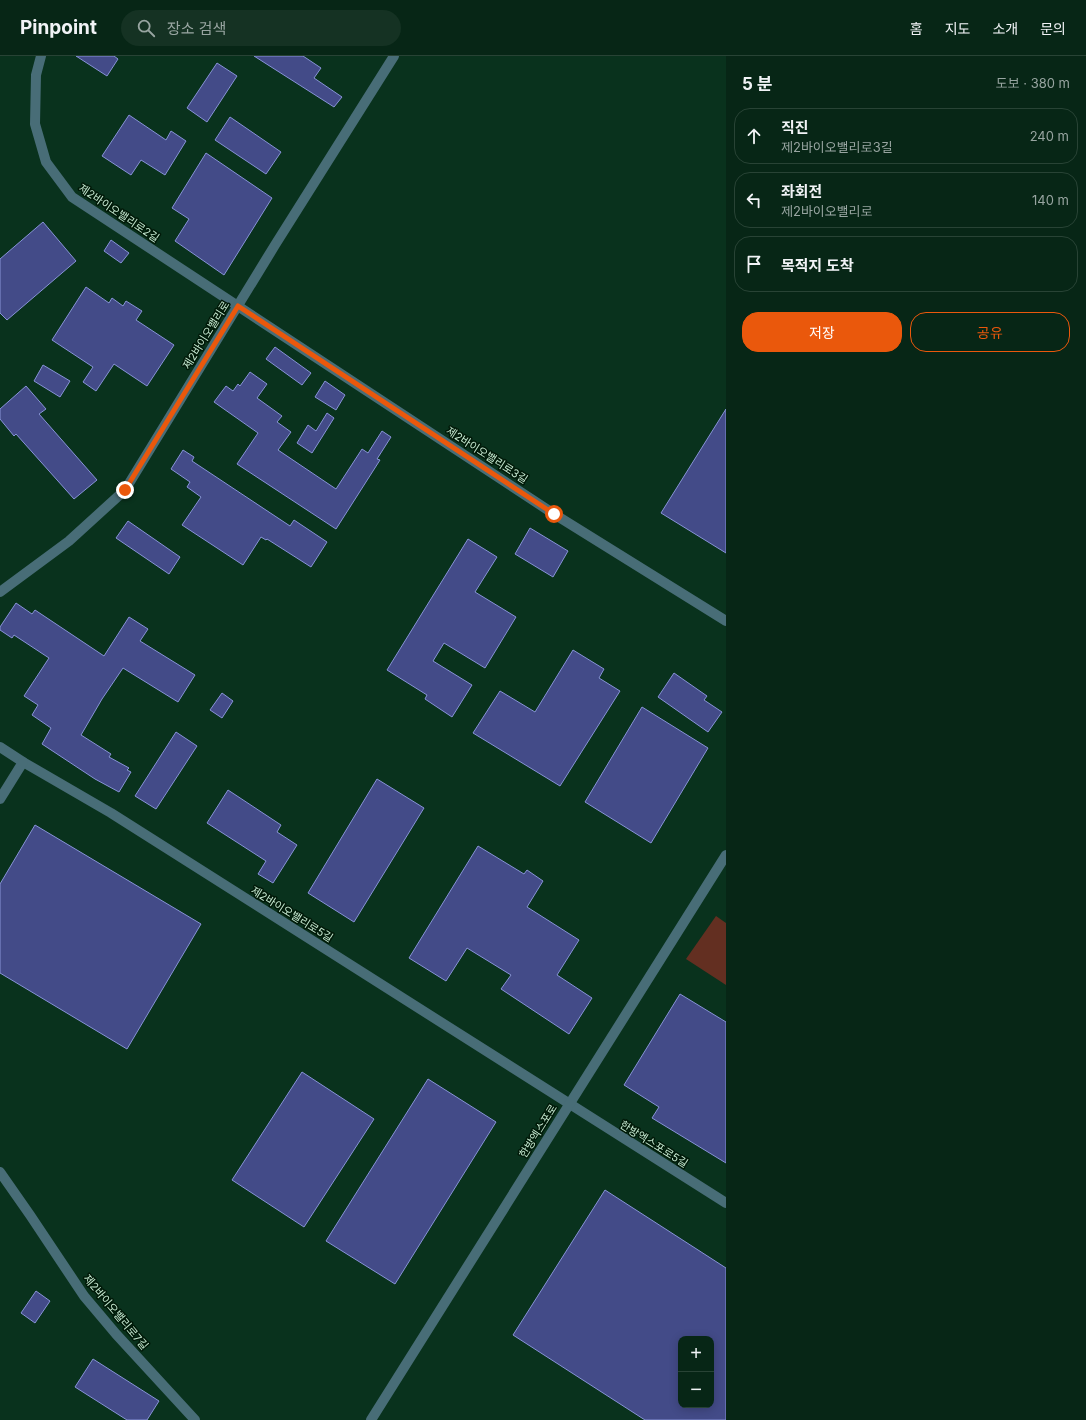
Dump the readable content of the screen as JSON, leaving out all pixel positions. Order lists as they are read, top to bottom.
{
  "streets": {
    "street": [
      "제2바이오밸리로2길",
      "제2바이오밸리로",
      "제2바이오밸리로3길",
      "제2바이오밸리로5길",
      "한방엑스포로",
      "한방엑스포로5길",
      "제2바이오밸리로7길"
    ]
  },
  "crossings": [
    ["제2바이오밸리로2길", "제2바이오밸리로"],
    ["제2바이오밸리로2길", "제2바이오밸리로3길"],
    ["제2바이오밸리로", "제2바이오밸리로3길"],
    ["제2바이오밸리로5길", "한방엑스포로"],
    ["제2바이오밸리로5길", "한방엑스포로5길"],
    ["한방엑스포로", "한방엑스포로5길"]
  ],
  "page": {
    "header": "Pinpoint",
    "search": "장소 검색",
    "nav": [
      "홈",
      "지도",
      "소개",
      "문의"
    ],
    "heading": ["5 분", "도보 · 380 m"],
    "list": [
      ["직진", "제2바이오밸리로3길", "240 m"],
      ["좌회전", "제2바이오밸리로", "140 m"],
      "목적지 도착"
    ],
    "buttons": ["저장", "공유"],
    "map_buttons": ["+", "−"]
  }
}
